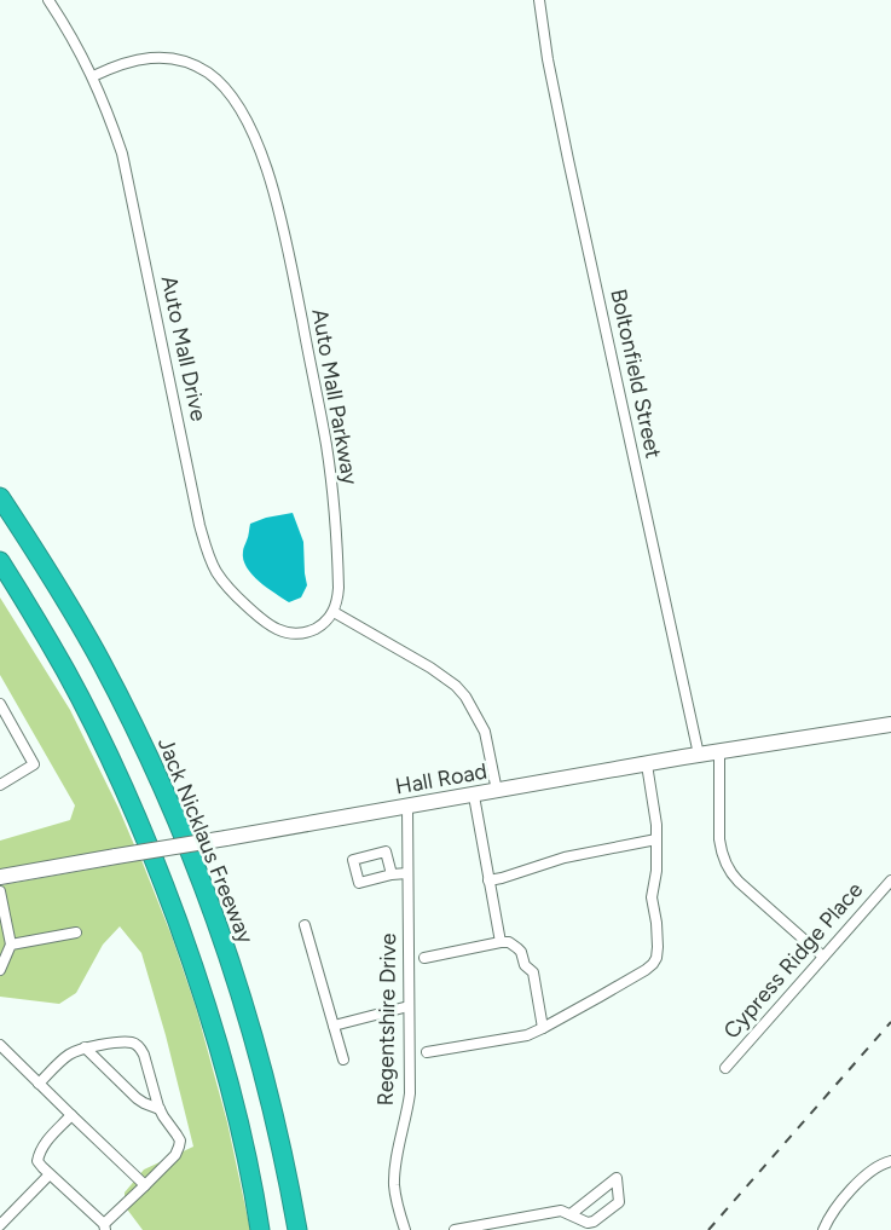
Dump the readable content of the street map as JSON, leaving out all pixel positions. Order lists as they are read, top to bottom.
{
  "streets": {
    "highway": ["Jack Nicklaus Freeway"],
    "main road": ["Hall Road"],
    "street": [
      "Auto Mall Drive",
      "Boltonfield Street",
      "Auto Mall Parkway",
      "Cypress Ridge Place",
      "Regentshire Drive"
    ]
  },
  "crossings": [
    ["Auto Mall Drive", "Auto Mall Parkway"],
    ["Boltonfield Street", "Hall Road"],
    ["Hall Road", "Regentshire Drive"]
  ]
}
